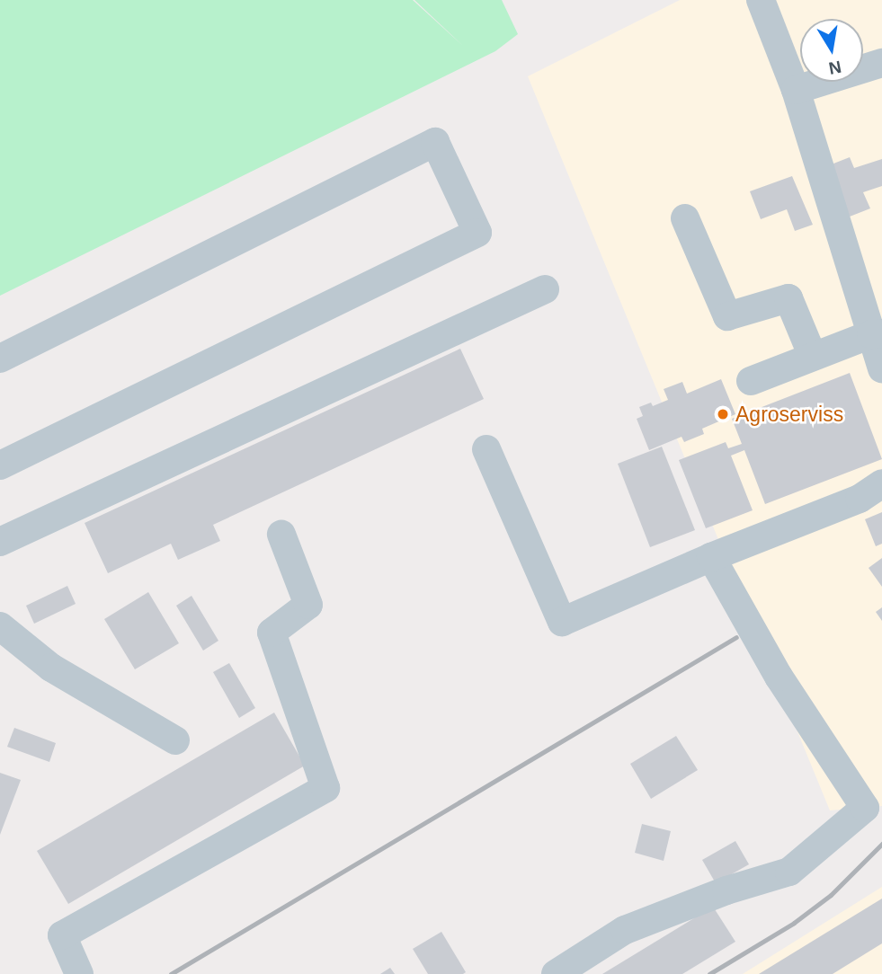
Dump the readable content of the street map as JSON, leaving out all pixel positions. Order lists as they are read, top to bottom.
{
  "places": ["Agroserviss"],
  "north": "bottom"
}
